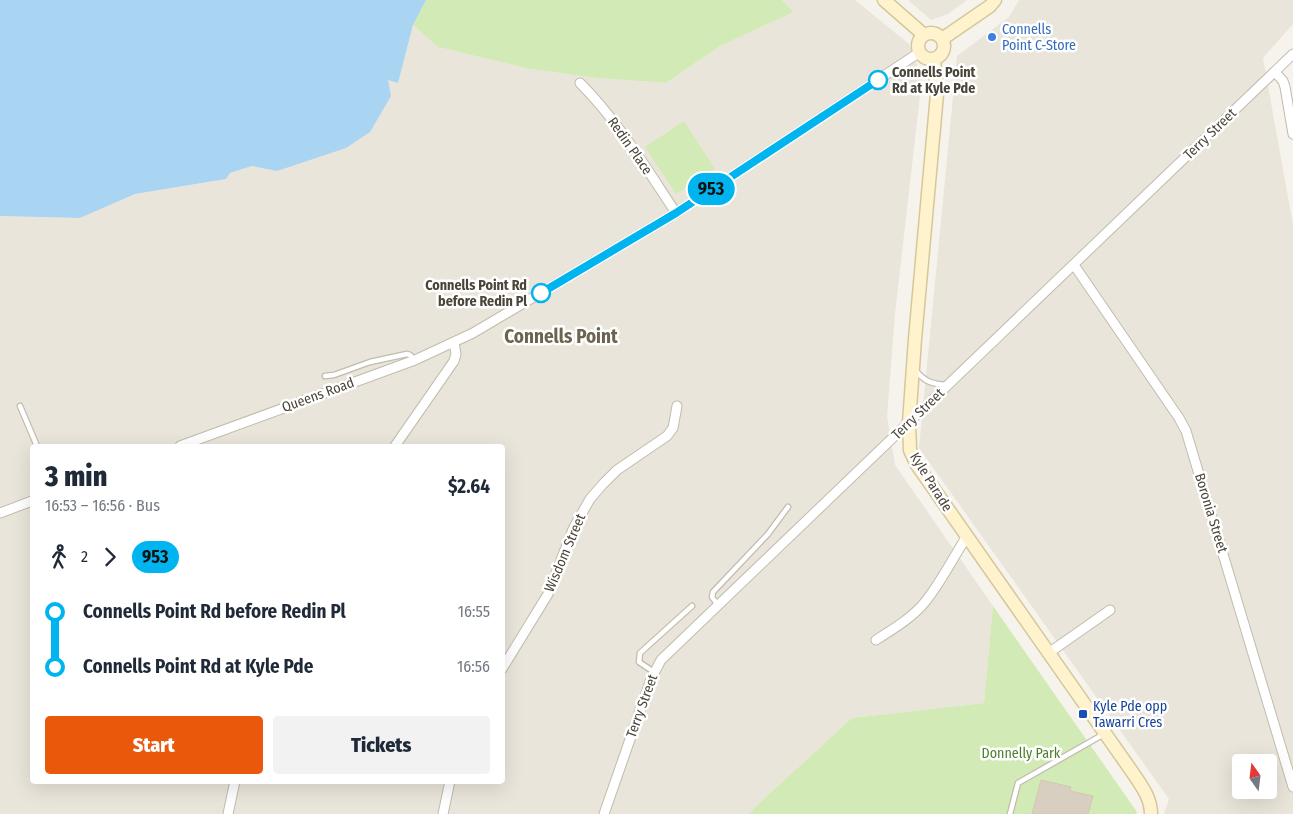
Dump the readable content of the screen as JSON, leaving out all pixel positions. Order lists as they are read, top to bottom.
{
  "streets": {
    "street": [
      "Terry Street",
      "Redin Place",
      "Queens Road",
      "Kyle Parade",
      "Boronia Street",
      "Wisdom Street"
    ]
  },
  "crossings": [
    ["Terry Street", "Kyle Parade"],
    ["Terry Street", "Boronia Street"],
    ["Redin Place", "Queens Road"],
    ["Queens Road", "Kyle Parade"]
  ],
  "districts": ["Connells Point"],
  "parks": ["Donnelly Park"],
  "places": {
    "other": ["Connells Point C-Store", "Connells Point Rd at Kyle Pde", "Connells Point Rd before Redin Pl"],
    "transit": ["Kyle Pde opp Tawarri Cres"]
  },
  "lines": ["bus line 953"],
  "north": "top",
  "page": {
    "on_map": "953",
    "heading": ["3 min", "16:53 – 16:56 · Bus", "$2.64"],
    "legs": ["2", "953"],
    "list": [
      {
        "name": "Connells Point Rd before Redin Pl",
        "value": "16:55"
      },
      {
        "name": "Connells Point Rd at Kyle Pde",
        "value": "16:56"
      }
    ],
    "buttons": ["Start", "Tickets"]
  }
}
